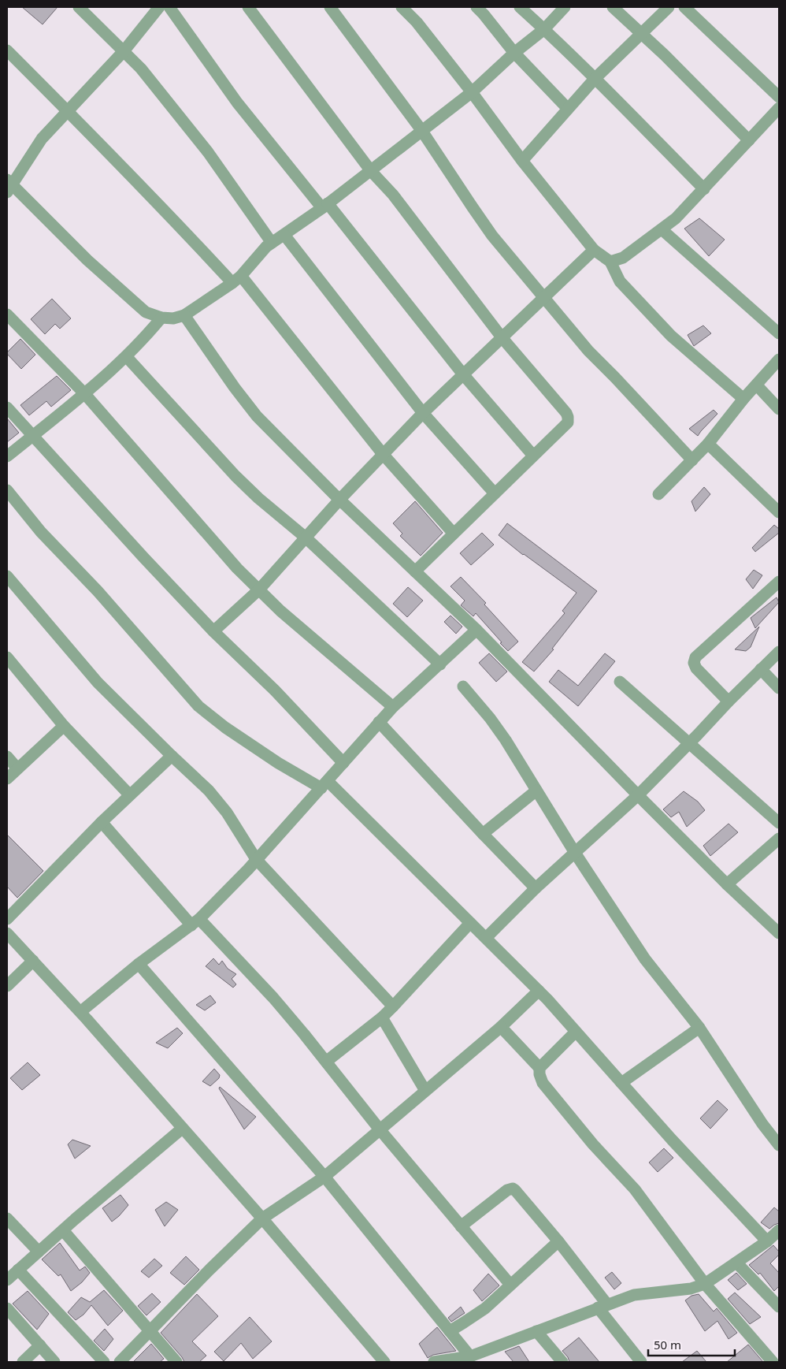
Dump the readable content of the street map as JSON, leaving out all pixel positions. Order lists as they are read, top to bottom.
{
  "scale_bar": "50 m"
}
